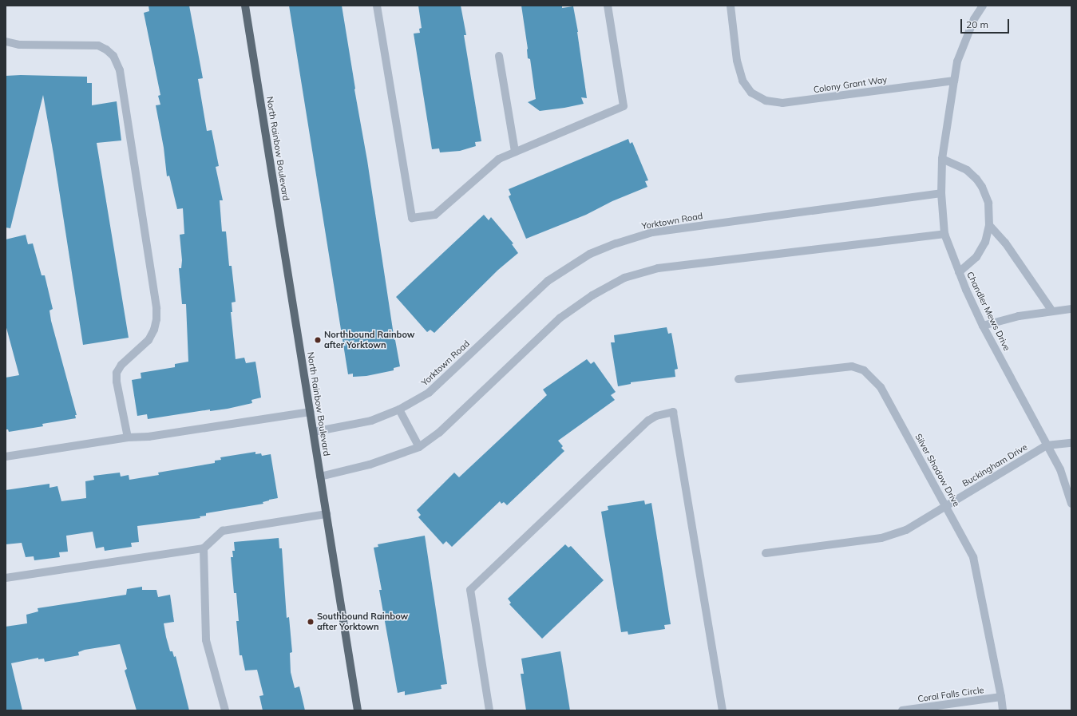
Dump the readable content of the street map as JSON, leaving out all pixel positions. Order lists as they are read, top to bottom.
{
  "streets": {
    "main road": ["North Rainbow Boulevard"],
    "street": [
      "Colony Grant Way",
      "Yorktown Road",
      "Chandler Mews Drive",
      "Buckingham Drive",
      "Silver Shadow Drive",
      "Coral Falls Circle"
    ]
  },
  "crossings": [
    ["Colony Grant Way", "Chandler Mews Drive"],
    ["North Rainbow Boulevard", "Yorktown Road"],
    ["Yorktown Road", "Chandler Mews Drive"],
    ["Chandler Mews Drive", "Buckingham Drive"],
    ["Buckingham Drive", "Silver Shadow Drive"],
    ["Silver Shadow Drive", "Coral Falls Circle"]
  ],
  "places": ["Northbound Rainbow after Yorktown", "Southbound Rainbow after Yorktown"],
  "scale_bar": "20 m"
}
